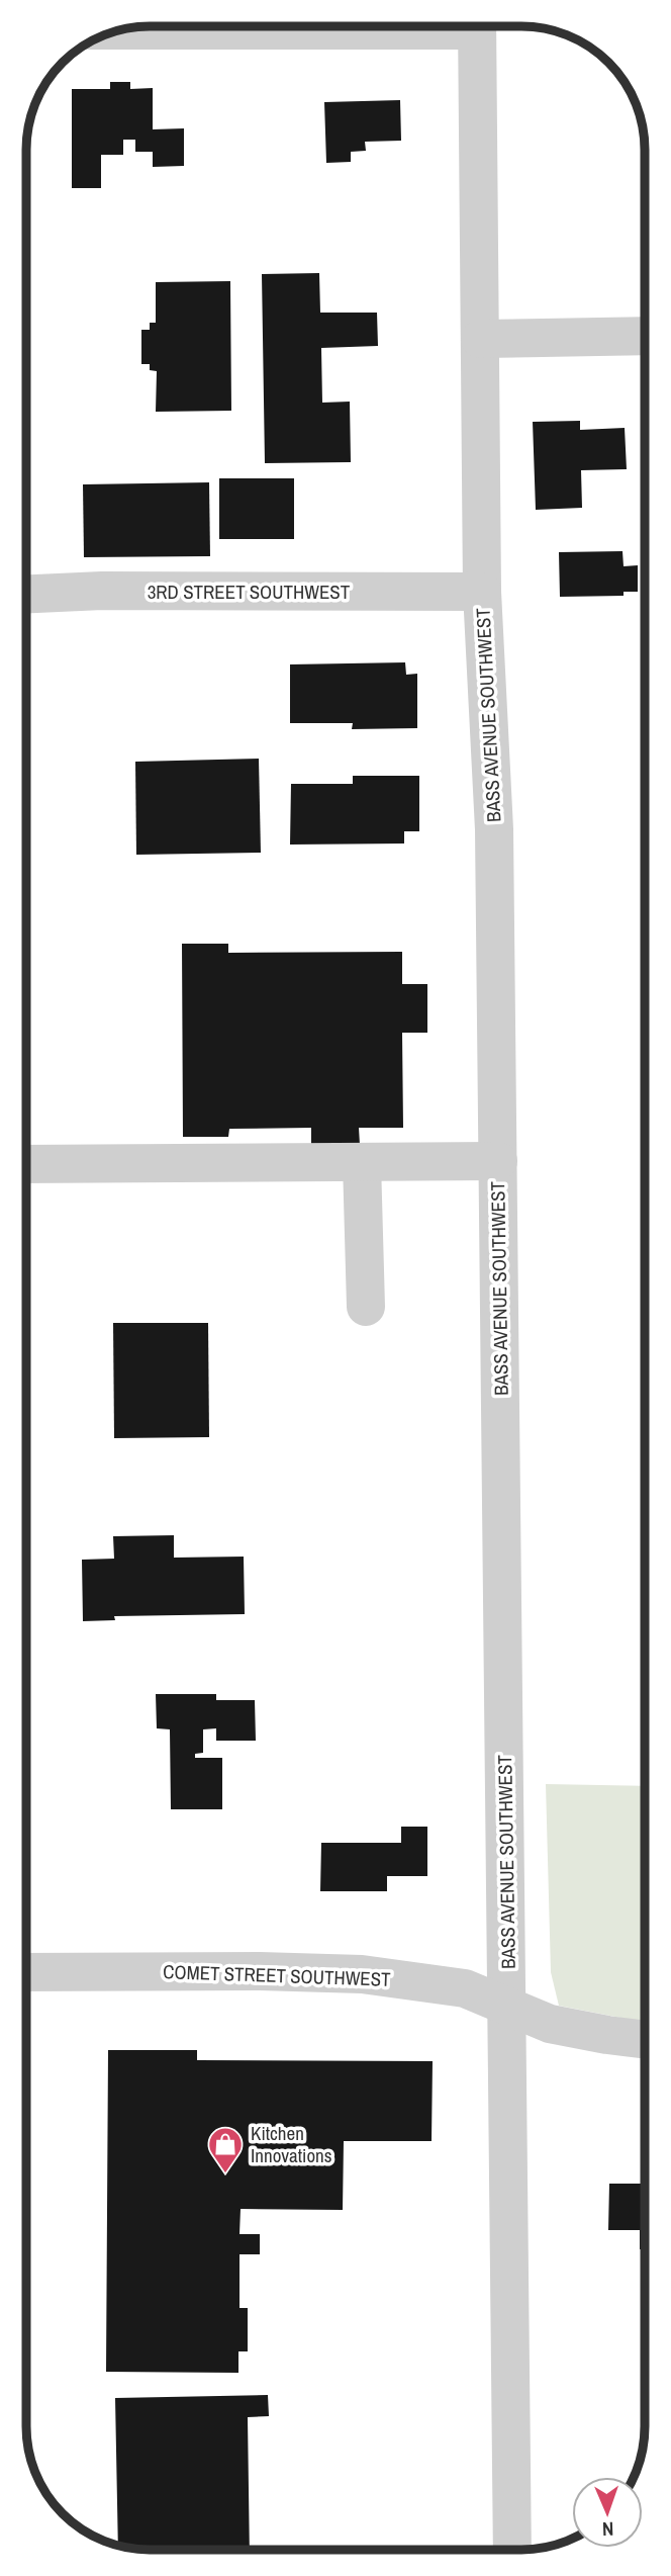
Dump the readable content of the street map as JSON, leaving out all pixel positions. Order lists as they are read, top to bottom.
{
  "streets": {
    "street": ["3RD STREET SOUTHWEST", "BASS AVENUE SOUTHWEST", "COMET STREET SOUTHWEST"]
  },
  "crossings": [
    ["3RD STREET SOUTHWEST", "BASS AVENUE SOUTHWEST"],
    ["BASS AVENUE SOUTHWEST", "COMET STREET SOUTHWEST"]
  ],
  "places": {
    "shop": ["Kitchen Innovations"]
  },
  "north": "bottom"
}
